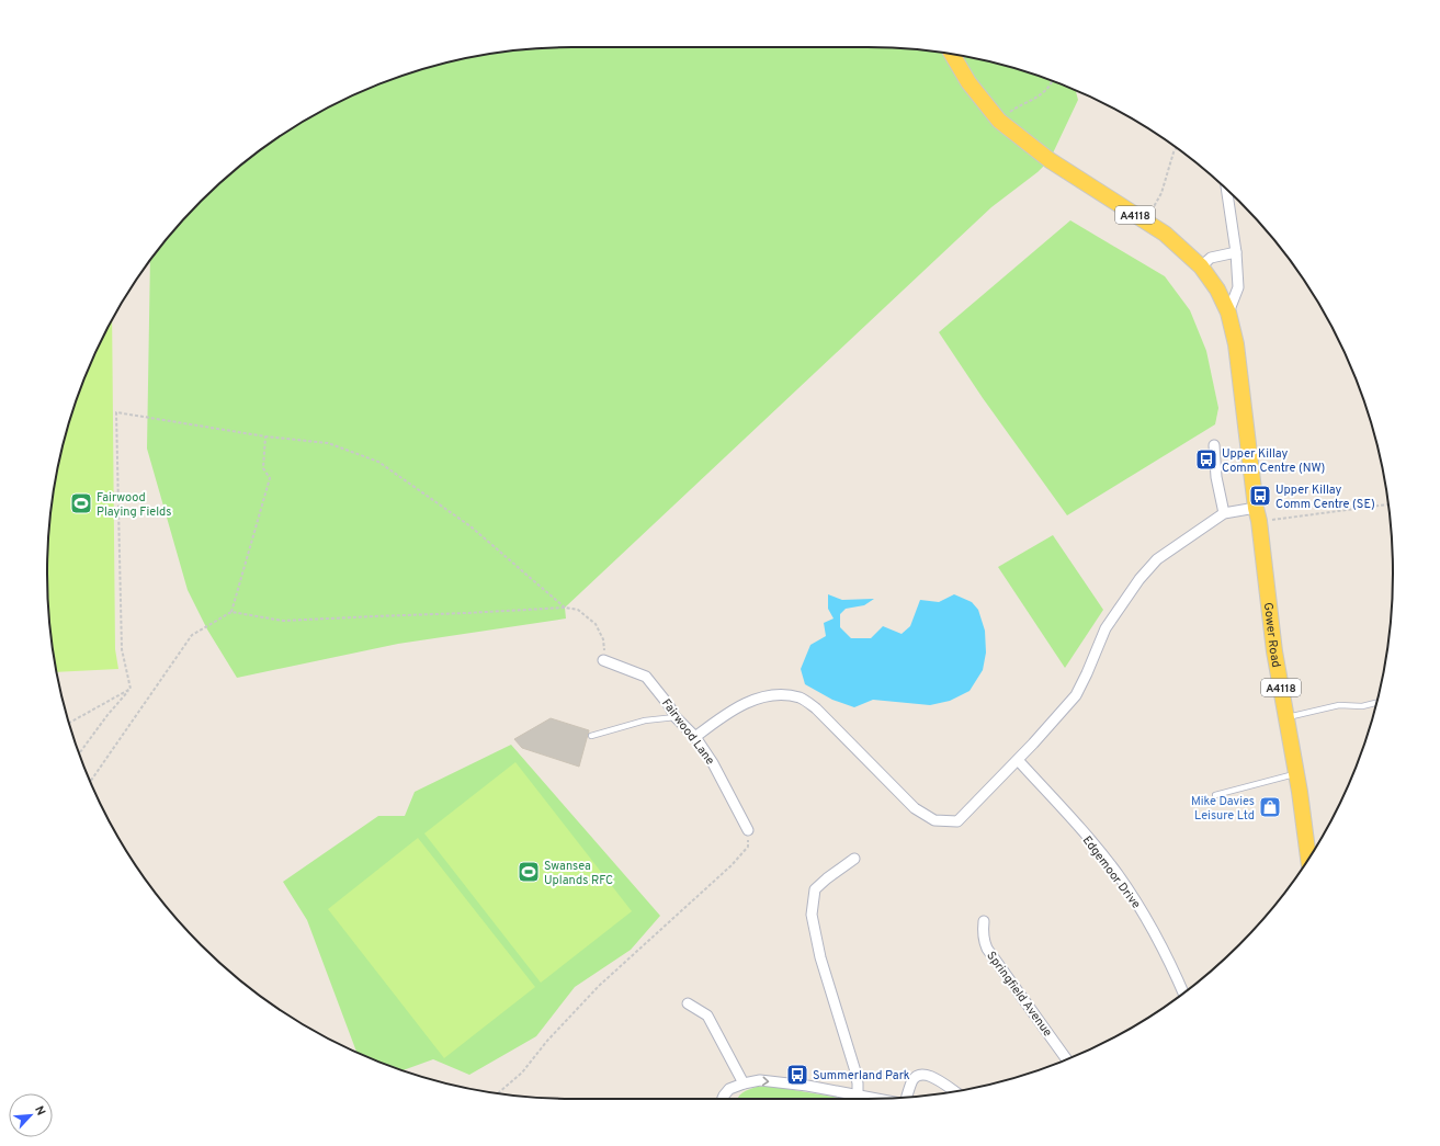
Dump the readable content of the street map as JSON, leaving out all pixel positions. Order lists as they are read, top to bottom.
{
  "streets": {
    "main road": ["A4118", "Gower Road"],
    "street": ["Fairwood Lane", "Edgemoor Drive", "Springfield Avenue"]
  },
  "crossings": [
    ["A4118", "Gower Road"]
  ],
  "places": {
    "bus stop": ["Upper Killay Comm Centre (NW)", "Upper Killay Comm Centre (SE)", "Summerland Park"],
    "sports": ["Fairwood Playing Fields", "Swansea Uplands RFC"],
    "shop": ["Mike Davies Leisure Ltd"]
  },
  "north": "top right"
}
